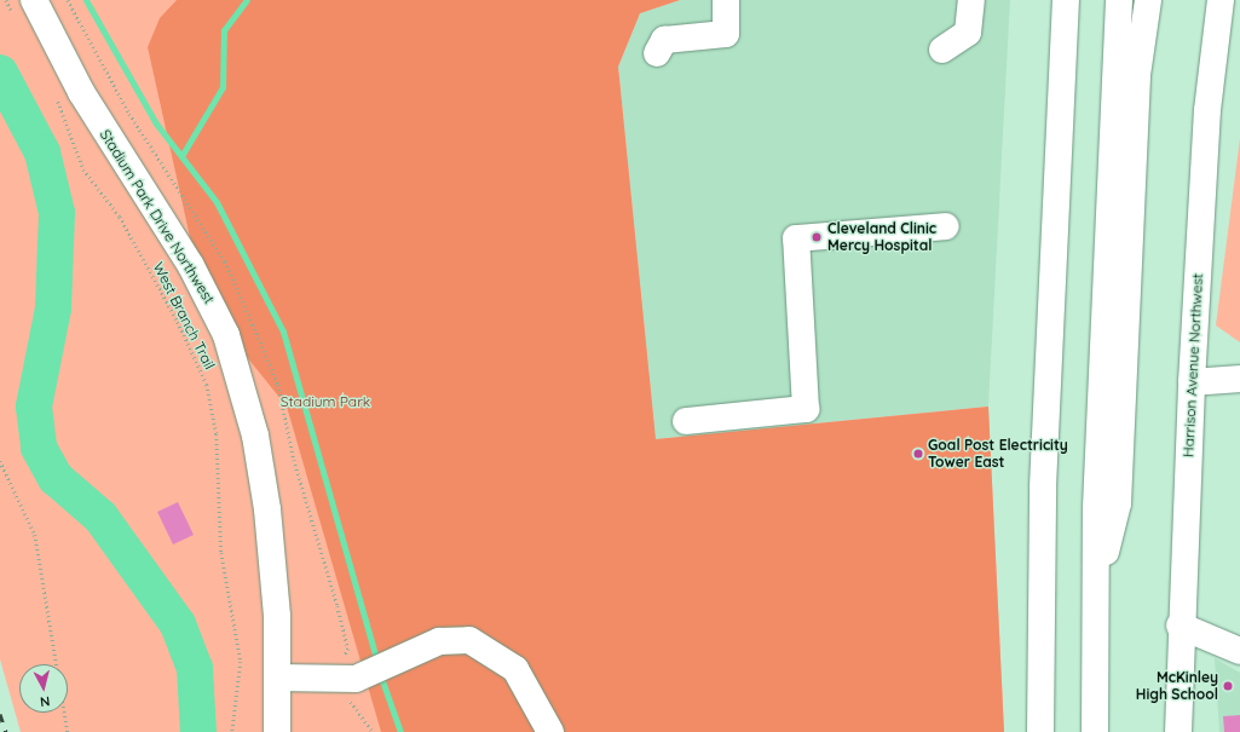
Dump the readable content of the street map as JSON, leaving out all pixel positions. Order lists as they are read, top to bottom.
{
  "streets": {
    "main road": ["Stadium Park Drive Northwest", "Harrison Avenue Northwest"],
    "path": ["West Branch Trail"]
  },
  "parks": ["Stadium Park"],
  "places": ["Cleveland Clinic Mercy Hospital", "Goal Post Electricity Tower East", "McKinley High School"],
  "north": "bottom"
}
